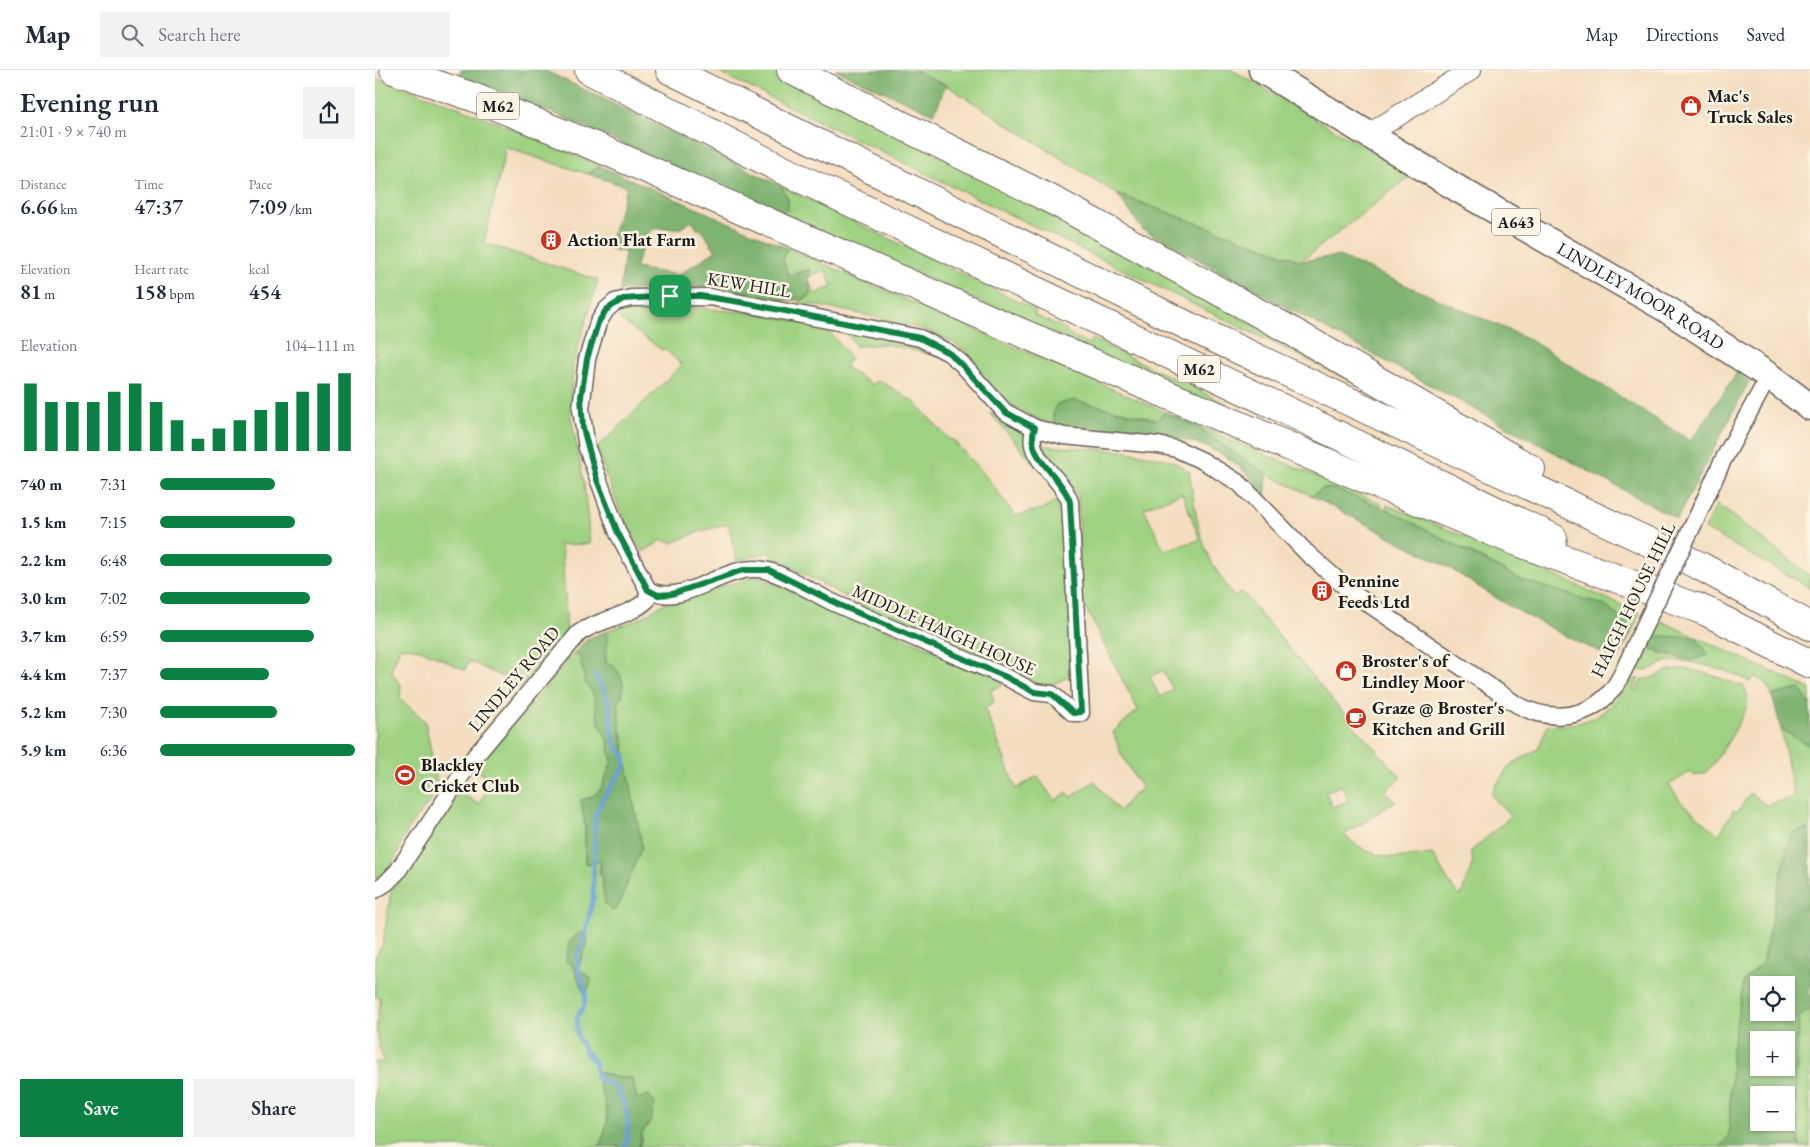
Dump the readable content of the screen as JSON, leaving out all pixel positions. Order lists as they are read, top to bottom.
{
  "streets": {
    "highway": ["M62"],
    "main road": ["A643", "LINDLEY MOOR ROAD"],
    "street": [
      "KEW HILL",
      "HAIGH HOUSE HILL",
      "MIDDLE HAIGH HOUSE",
      "LINDLEY ROAD"
    ]
  },
  "crossings": [
    ["KEW HILL", "HAIGH HOUSE HILL"],
    ["KEW HILL", "MIDDLE HAIGH HOUSE"],
    ["KEW HILL", "LINDLEY ROAD"],
    ["LINDLEY MOOR ROAD", "HAIGH HOUSE HILL"],
    ["HAIGH HOUSE HILL", "MIDDLE HAIGH HOUSE"],
    ["MIDDLE HAIGH HOUSE", "LINDLEY ROAD"]
  ],
  "places": {
    "shop": ["Mac's Truck Sales", "Broster's of Lindley Moor"],
    "building": ["Action Flat Farm", "Pennine Feeds Ltd"],
    "cafe": ["Graze @ Broster's Kitchen and Grill"],
    "sports": ["Blackley Cricket Club"]
  },
  "page": {
    "header": "Map",
    "search": "Search here",
    "nav": ["Map", "Directions", "Saved"],
    "heading": ["Evening run", "21:01 · 9 × 740 m"],
    "stats": [
      ["Distance", "6.66 km"],
      ["Time", "47:37"],
      ["Pace", "7:09 /km"],
      ["Elevation", "81 m"],
      ["Heart rate", "158 bpm"],
      ["kcal", "454"]
    ],
    "chart": ["Elevation", "104–111 m"],
    "list": [
      {
        "name": "740 m",
        "note": "7:31"
      },
      {
        "name": "1.5 km",
        "note": "7:15"
      },
      {
        "name": "2.2 km",
        "note": "6:48"
      },
      {
        "name": "3.0 km",
        "note": "7:02"
      },
      {
        "name": "3.7 km",
        "note": "6:59"
      },
      {
        "name": "4.4 km",
        "note": "7:37"
      },
      {
        "name": "5.2 km",
        "note": "7:30"
      },
      {
        "name": "5.9 km",
        "note": "6:36"
      }
    ],
    "map_buttons": ["+", "−"],
    "buttons": ["Save", "Share"]
  }
}
